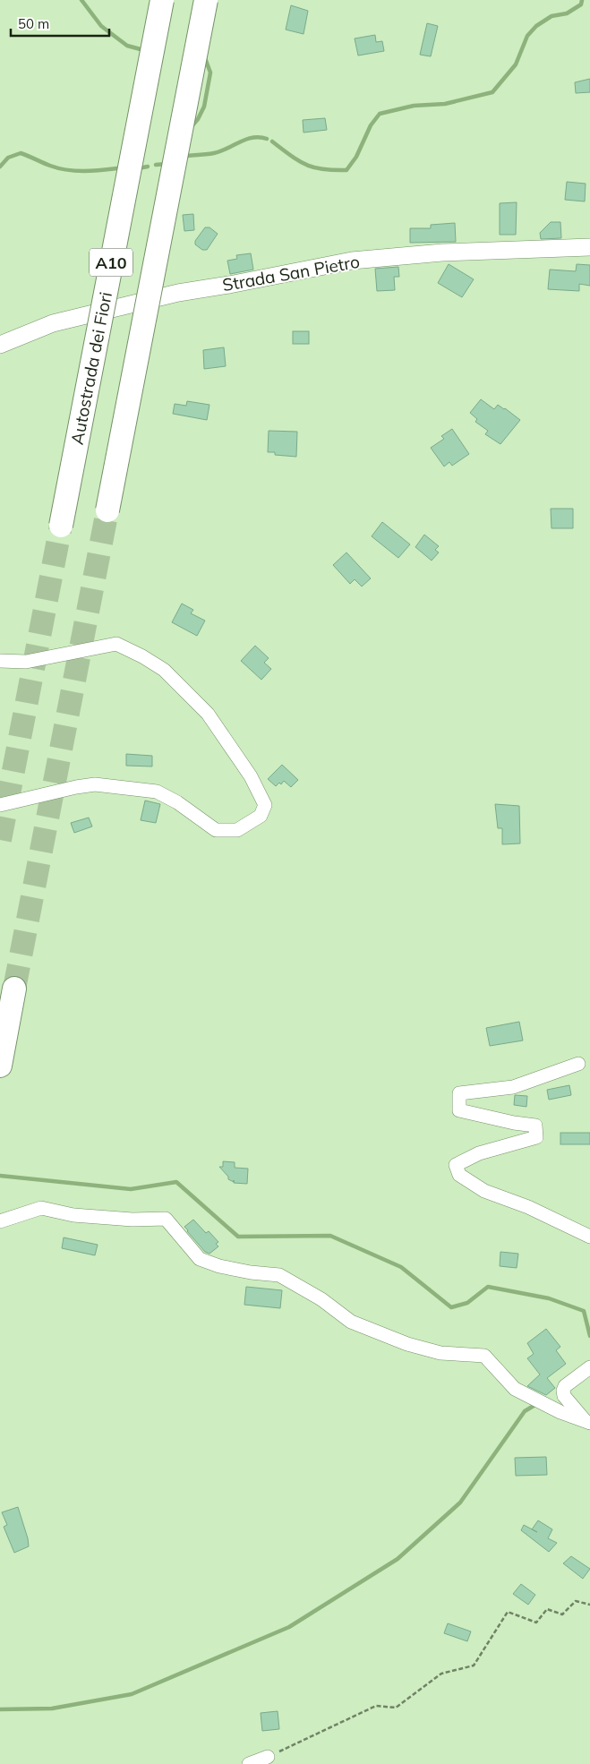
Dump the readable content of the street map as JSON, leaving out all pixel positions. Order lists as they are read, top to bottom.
{
  "streets": {
    "highway": ["A10", "Autostrada dei Fiori"],
    "street": ["Strada San Pietro"]
  },
  "scale_bar": "50 m"
}
